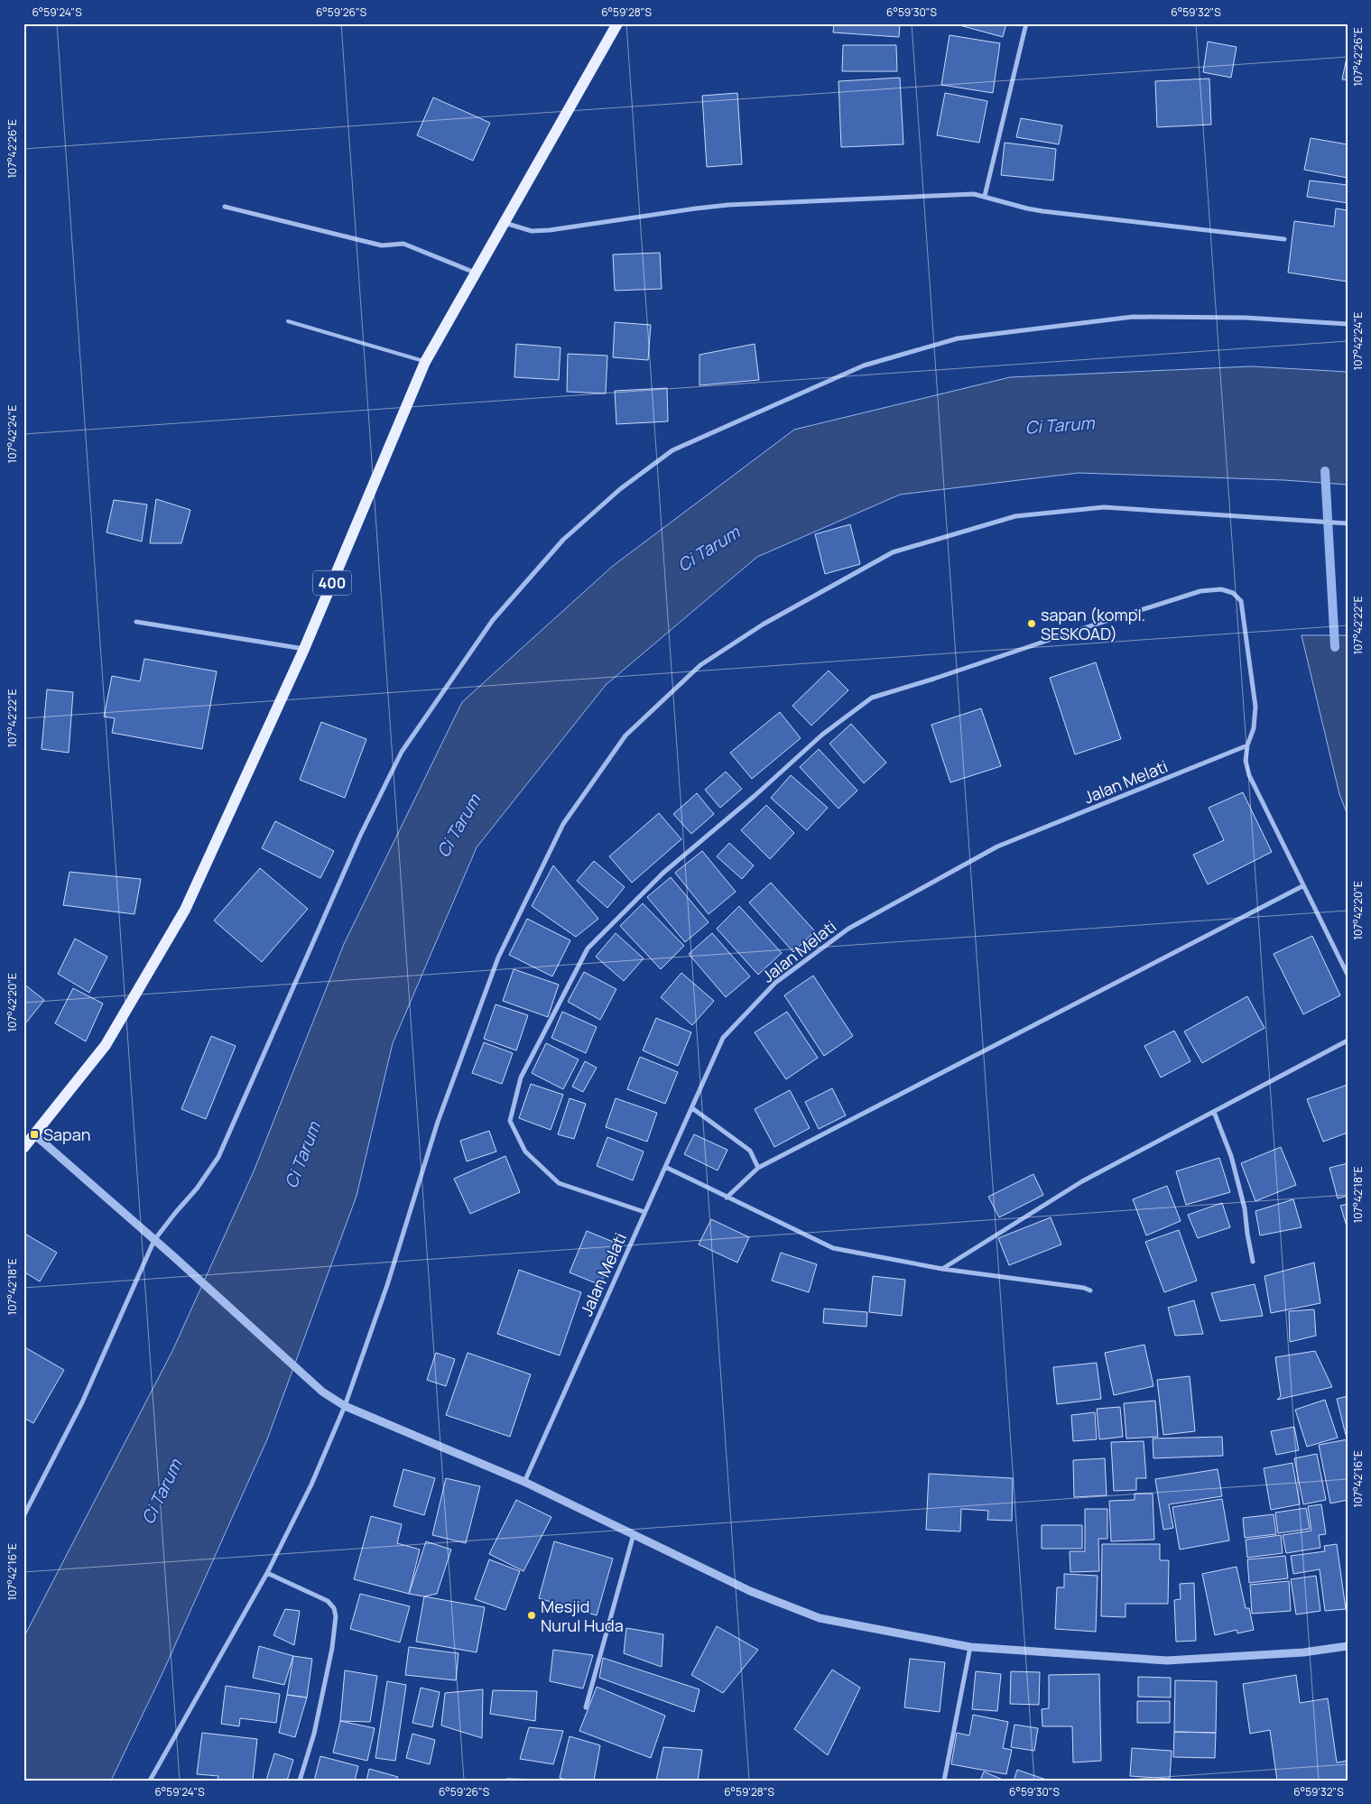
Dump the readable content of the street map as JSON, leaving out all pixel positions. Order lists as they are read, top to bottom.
{
  "streets": {
    "main road": ["400"],
    "street": ["Jalan Melati"]
  },
  "water": ["Ci Tarum"],
  "places": {
    "other": ["sapan (kompl. SESKOAD)", "Mesjid Nurul Huda"],
    "transit": ["Sapan"]
  },
  "coordinates": [
    "6°59'24\"S",
    "6°59'26\"S",
    "6°59'28\"S",
    "6°59'30\"S",
    "6°59'32\"S",
    "107°42'26\"E",
    "107°42'24\"E",
    "107°42'22\"E",
    "107°42'20\"E",
    "107°42'18\"E",
    "107°42'16\"E"
  ]
}
